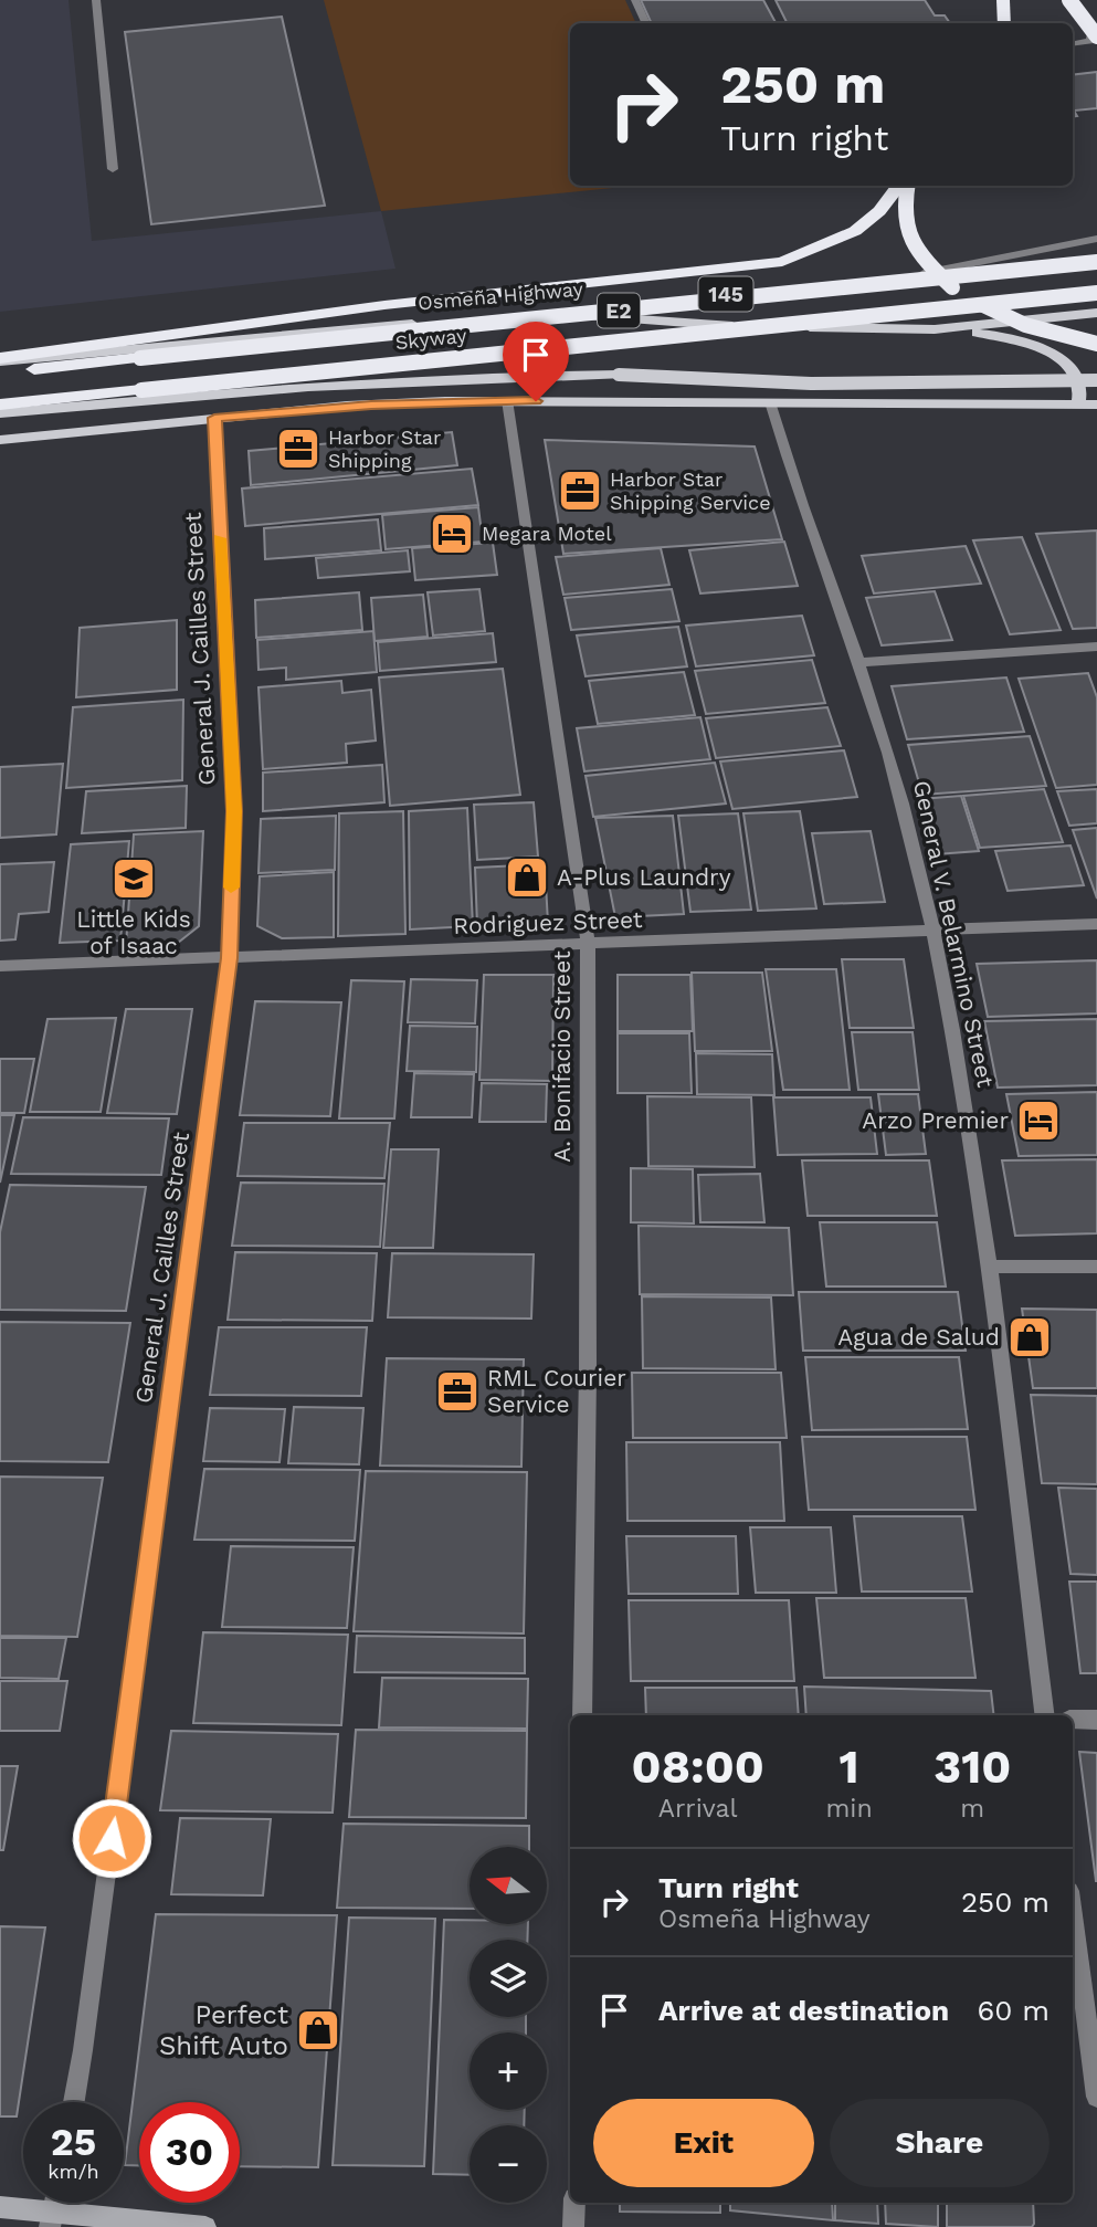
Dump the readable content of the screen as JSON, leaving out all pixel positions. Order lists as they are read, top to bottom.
{
  "streets": {
    "highway": ["E2", "Skyway"],
    "main road": ["145", "Osmeña Highway"],
    "street": [
      "General J. Cailles Street",
      "Rodriguez Street",
      "General V. Belarmino Street",
      "A. Bonifacio Street"
    ]
  },
  "crossings": [
    ["General J. Cailles Street", "Rodriguez Street"],
    ["Rodriguez Street", "General V. Belarmino Street"],
    ["Rodriguez Street", "A. Bonifacio Street"]
  ],
  "places": {
    "office": ["Harbor Star Shipping", "Harbor Star Shipping Service", "RML Courier Service"],
    "hotel": ["Megara Motel", "Arzo Premier"],
    "shop": ["A-Plus Laundry", "Agua de Salud", "Perfect Shift Auto"],
    "school or university": ["Little Kids of Isaac"]
  },
  "north": "left",
  "page": {
    "turn": ["250 m", "Turn right"],
    "eta": [
      "08:00",
      "Arrival",
      "1",
      "min",
      "310",
      "m"
    ],
    "map_buttons": ["+", "−"],
    "list": [
      {
        "name": "Turn right",
        "note": "Osmeña Highway",
        "value": "250 m"
      },
      {
        "name": "Arrive at destination",
        "value": "60 m"
      }
    ],
    "buttons": ["Exit", "Share"],
    "speed": "25 km/h",
    "limit": "30"
  }
}
